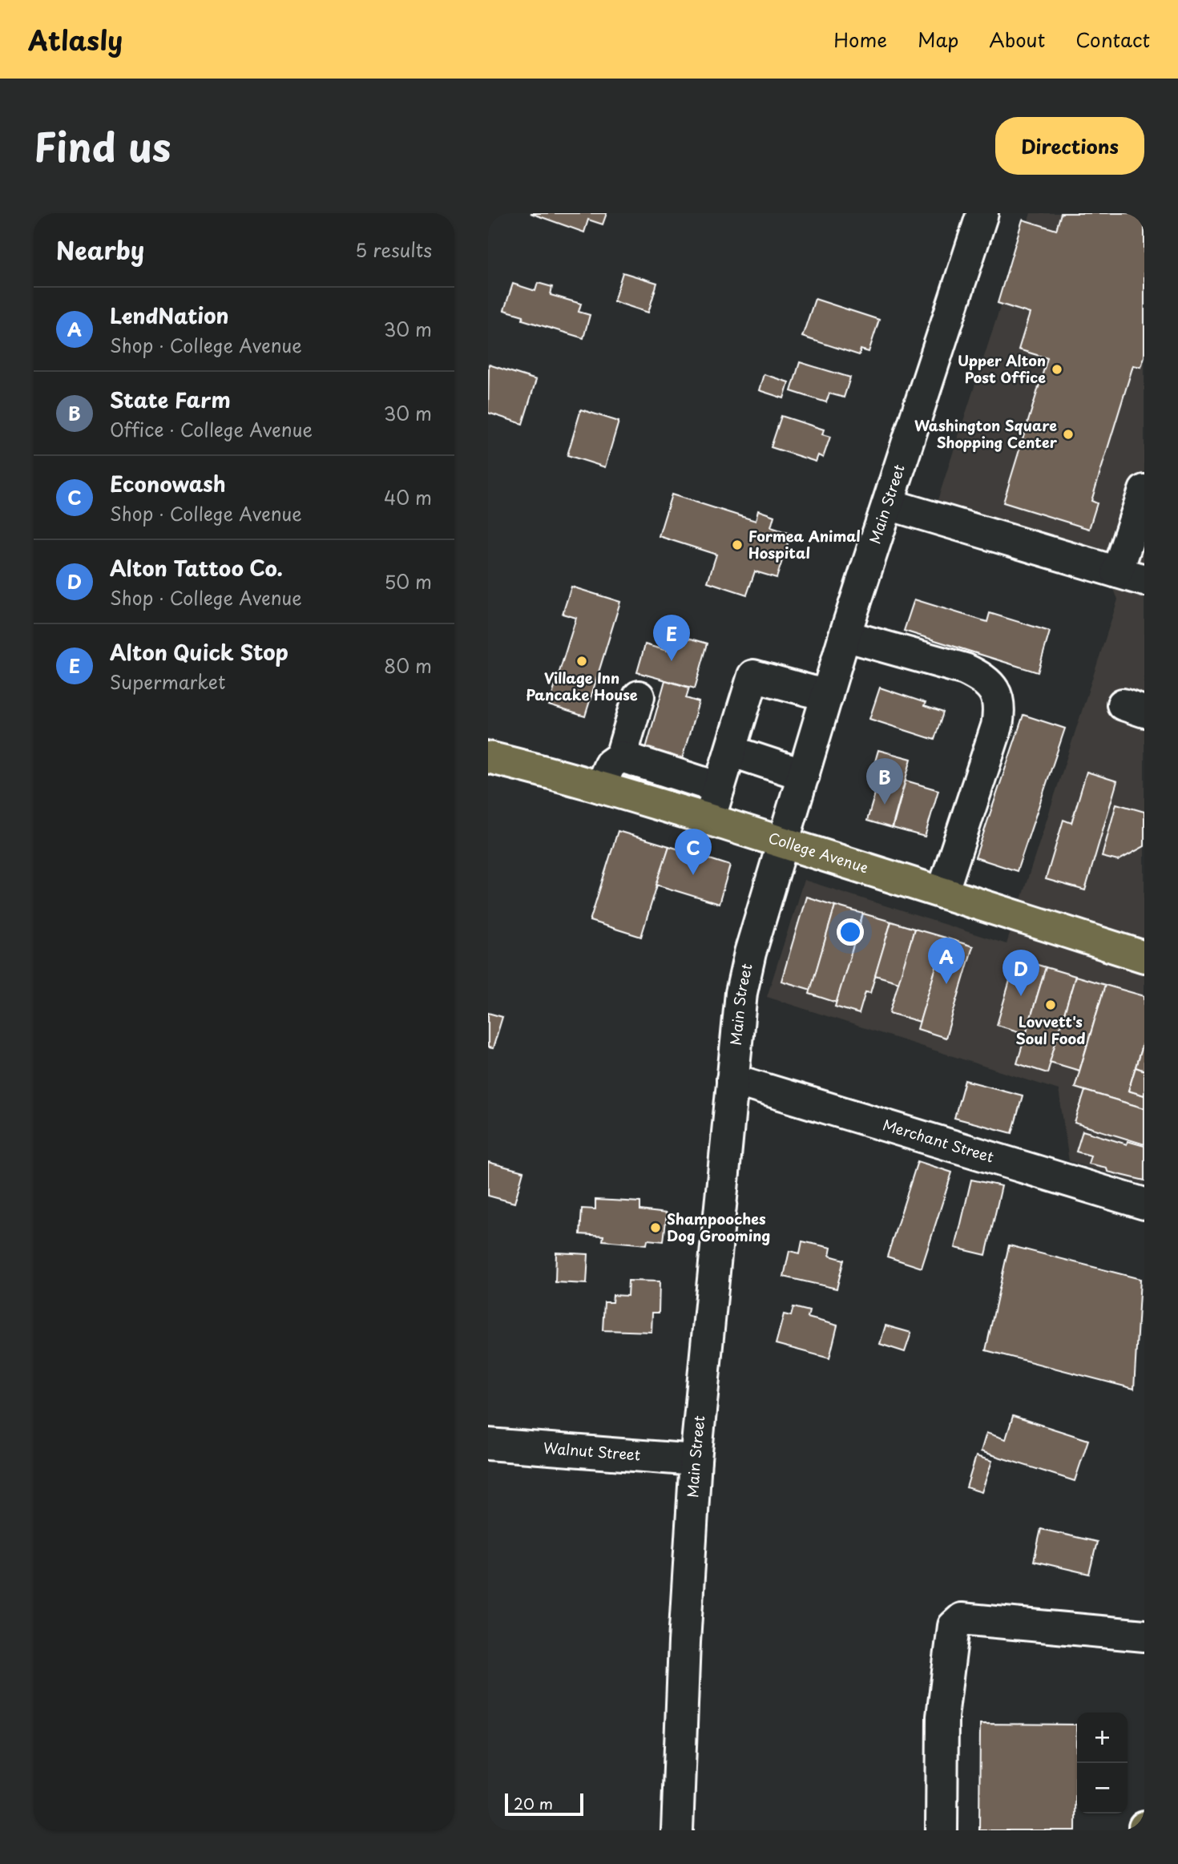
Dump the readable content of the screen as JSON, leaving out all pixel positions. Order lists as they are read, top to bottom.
{
  "streets": {
    "main road": ["College Avenue"],
    "street": ["Main Street", "Merchant Street", "Walnut Street"]
  },
  "crossings": [
    ["Main Street", "College Avenue"],
    ["Main Street", "Merchant Street"],
    ["Main Street", "Walnut Street"]
  ],
  "places": [
    "Upper Alton Post Office",
    "Washington Square Shopping Center",
    "Formea Animal Hospital",
    "Village Inn Pancake House",
    "Lovvett's Soul Food",
    "Shampooches Dog Grooming"
  ],
  "scale_bar": "20 m",
  "page": {
    "header": "Atlasly",
    "nav": [
      "Home",
      "Map",
      "About",
      "Contact"
    ],
    "title": "Find us",
    "buttons": "Directions",
    "heading": ["Nearby", "5 results"],
    "list": [
      {
        "mark": "A",
        "name": "LendNation",
        "note": "Shop · College Avenue",
        "value": "30 m"
      },
      {
        "mark": "B",
        "name": "State Farm",
        "note": "Office · College Avenue",
        "value": "30 m"
      },
      {
        "mark": "C",
        "name": "Econowash",
        "note": "Shop · College Avenue",
        "value": "40 m"
      },
      {
        "mark": "D",
        "name": "Alton Tattoo Co.",
        "note": "Shop · College Avenue",
        "value": "50 m"
      },
      {
        "mark": "E",
        "name": "Alton Quick Stop",
        "note": "Supermarket",
        "value": "80 m"
      }
    ],
    "pins": [
      "E",
      "B",
      "C",
      "A",
      "D"
    ],
    "map_buttons": ["+", "−"],
    "scale": "20 m"
  }
}
